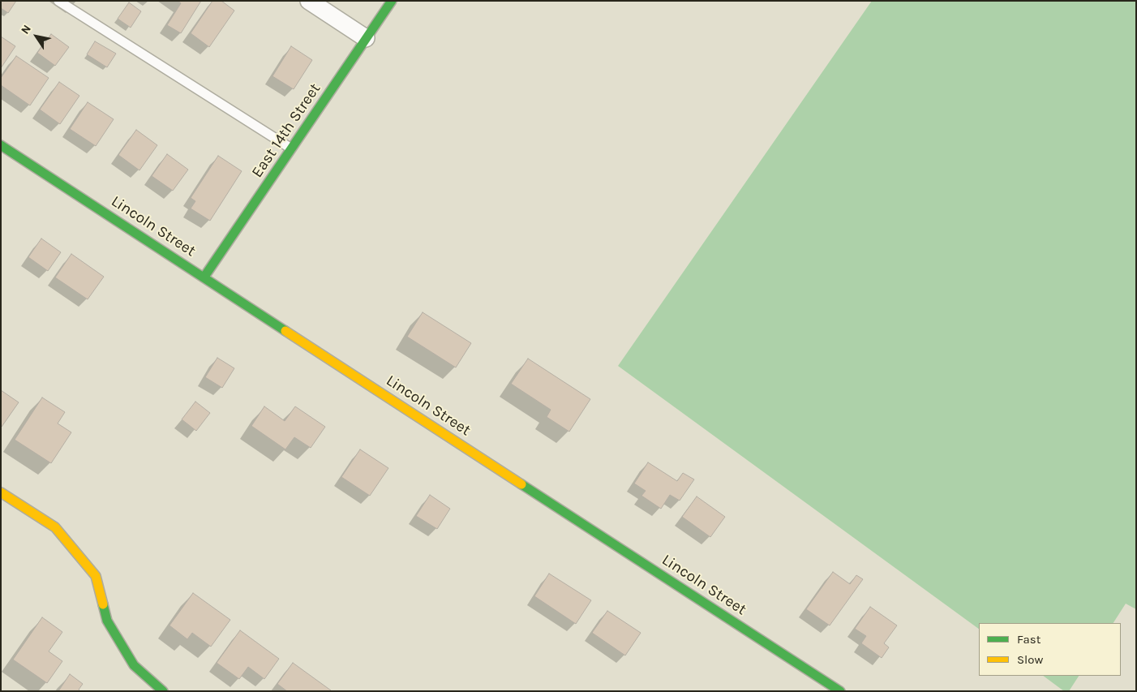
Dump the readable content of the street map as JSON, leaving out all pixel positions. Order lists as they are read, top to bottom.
{
  "streets": {
    "street": ["East 14th Street", "Lincoln Street"]
  },
  "crossings": [
    ["East 14th Street", "Lincoln Street"]
  ],
  "legend": ["Fast", "Slow"],
  "north": "top left"
}
